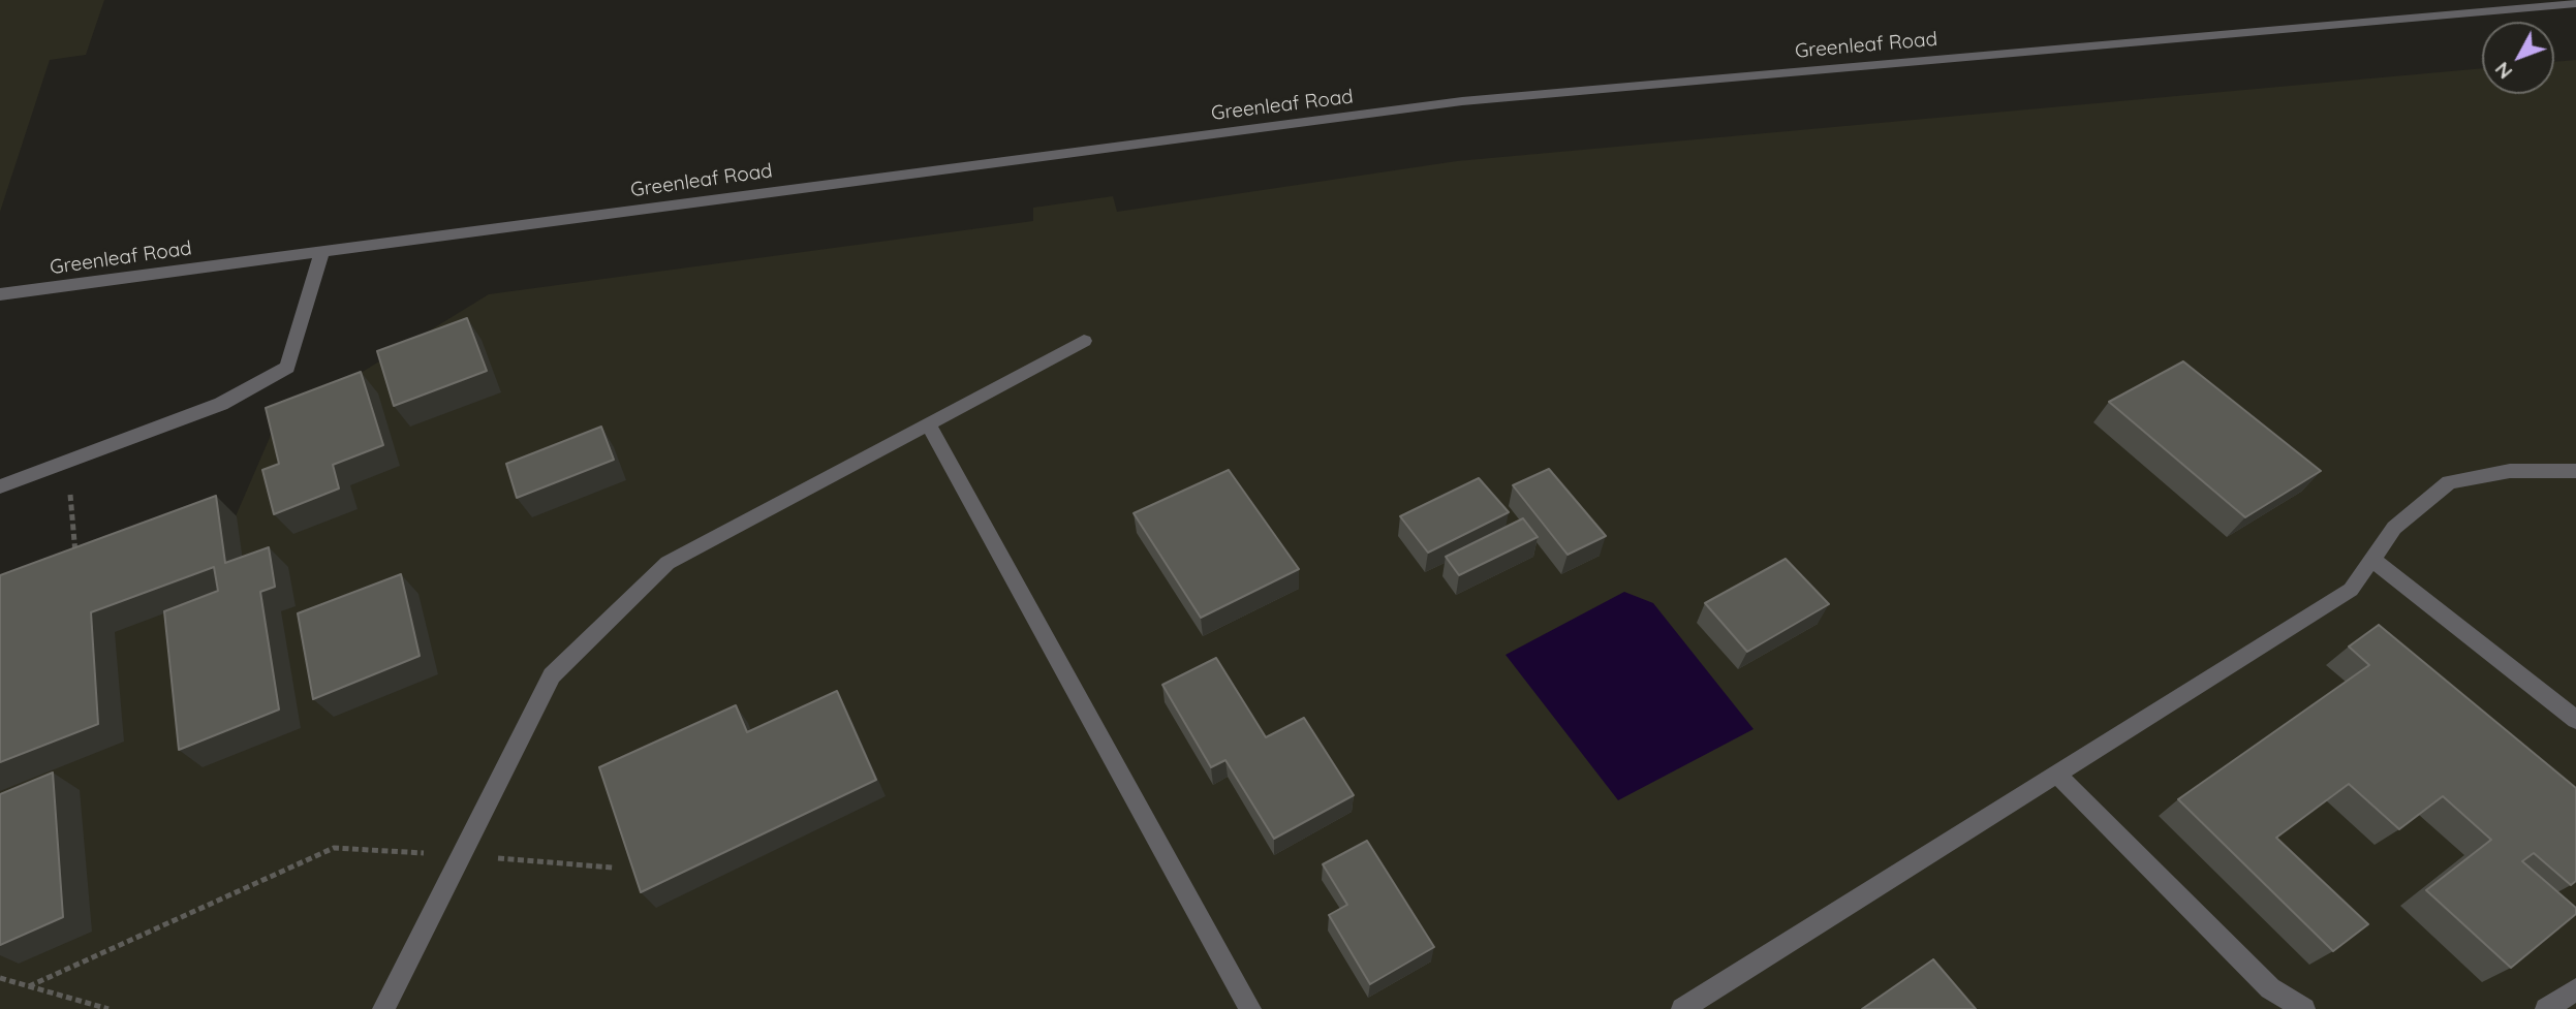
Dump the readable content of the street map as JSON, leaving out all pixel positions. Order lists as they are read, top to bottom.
{
  "streets": {
    "street": ["Greenleaf Road"]
  },
  "north": "bottom left"
}
